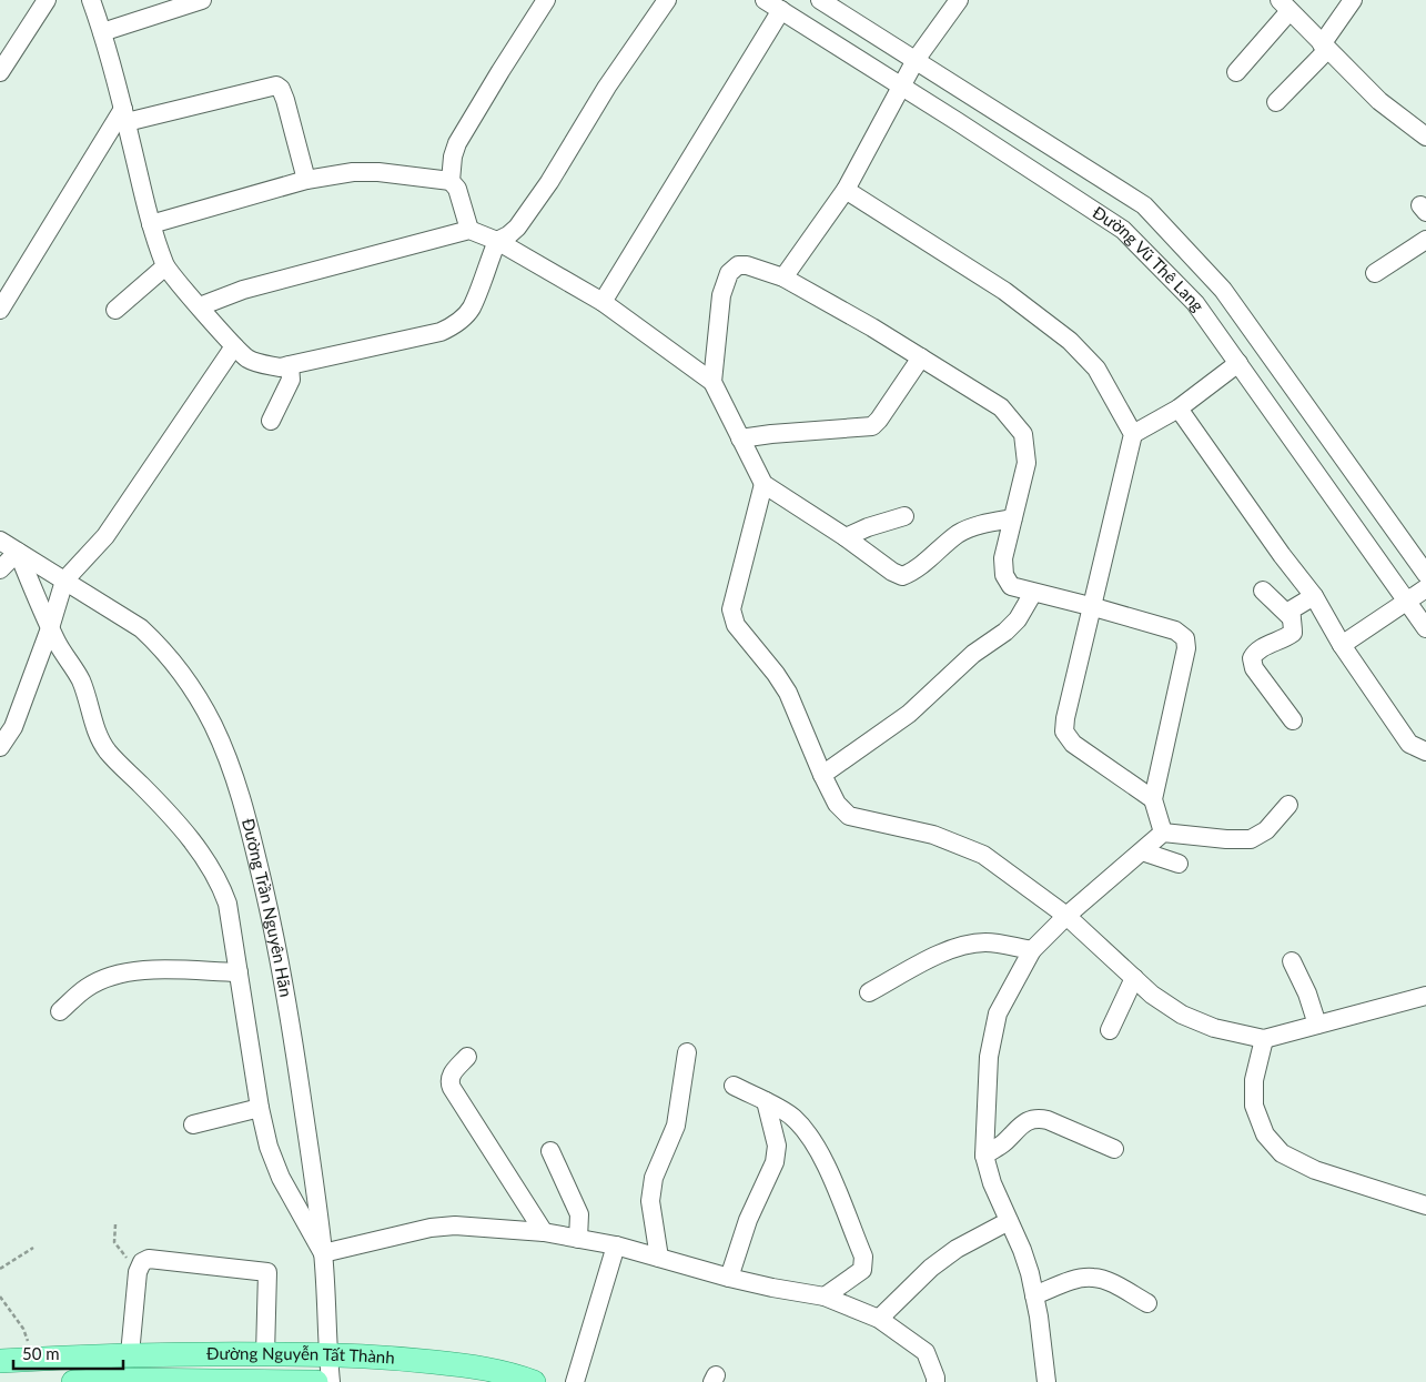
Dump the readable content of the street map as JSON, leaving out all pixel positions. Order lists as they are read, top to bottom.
{
  "streets": {
    "main road": ["Đường Nguyễn Tất Thành"],
    "street": ["Đường Vũ Thê Lang", "Đường Trần Nguyên Hãn"]
  },
  "crossings": [
    ["Đường Trần Nguyên Hãn", "Đường Nguyễn Tất Thành"]
  ],
  "scale_bar": "50 m"
}
